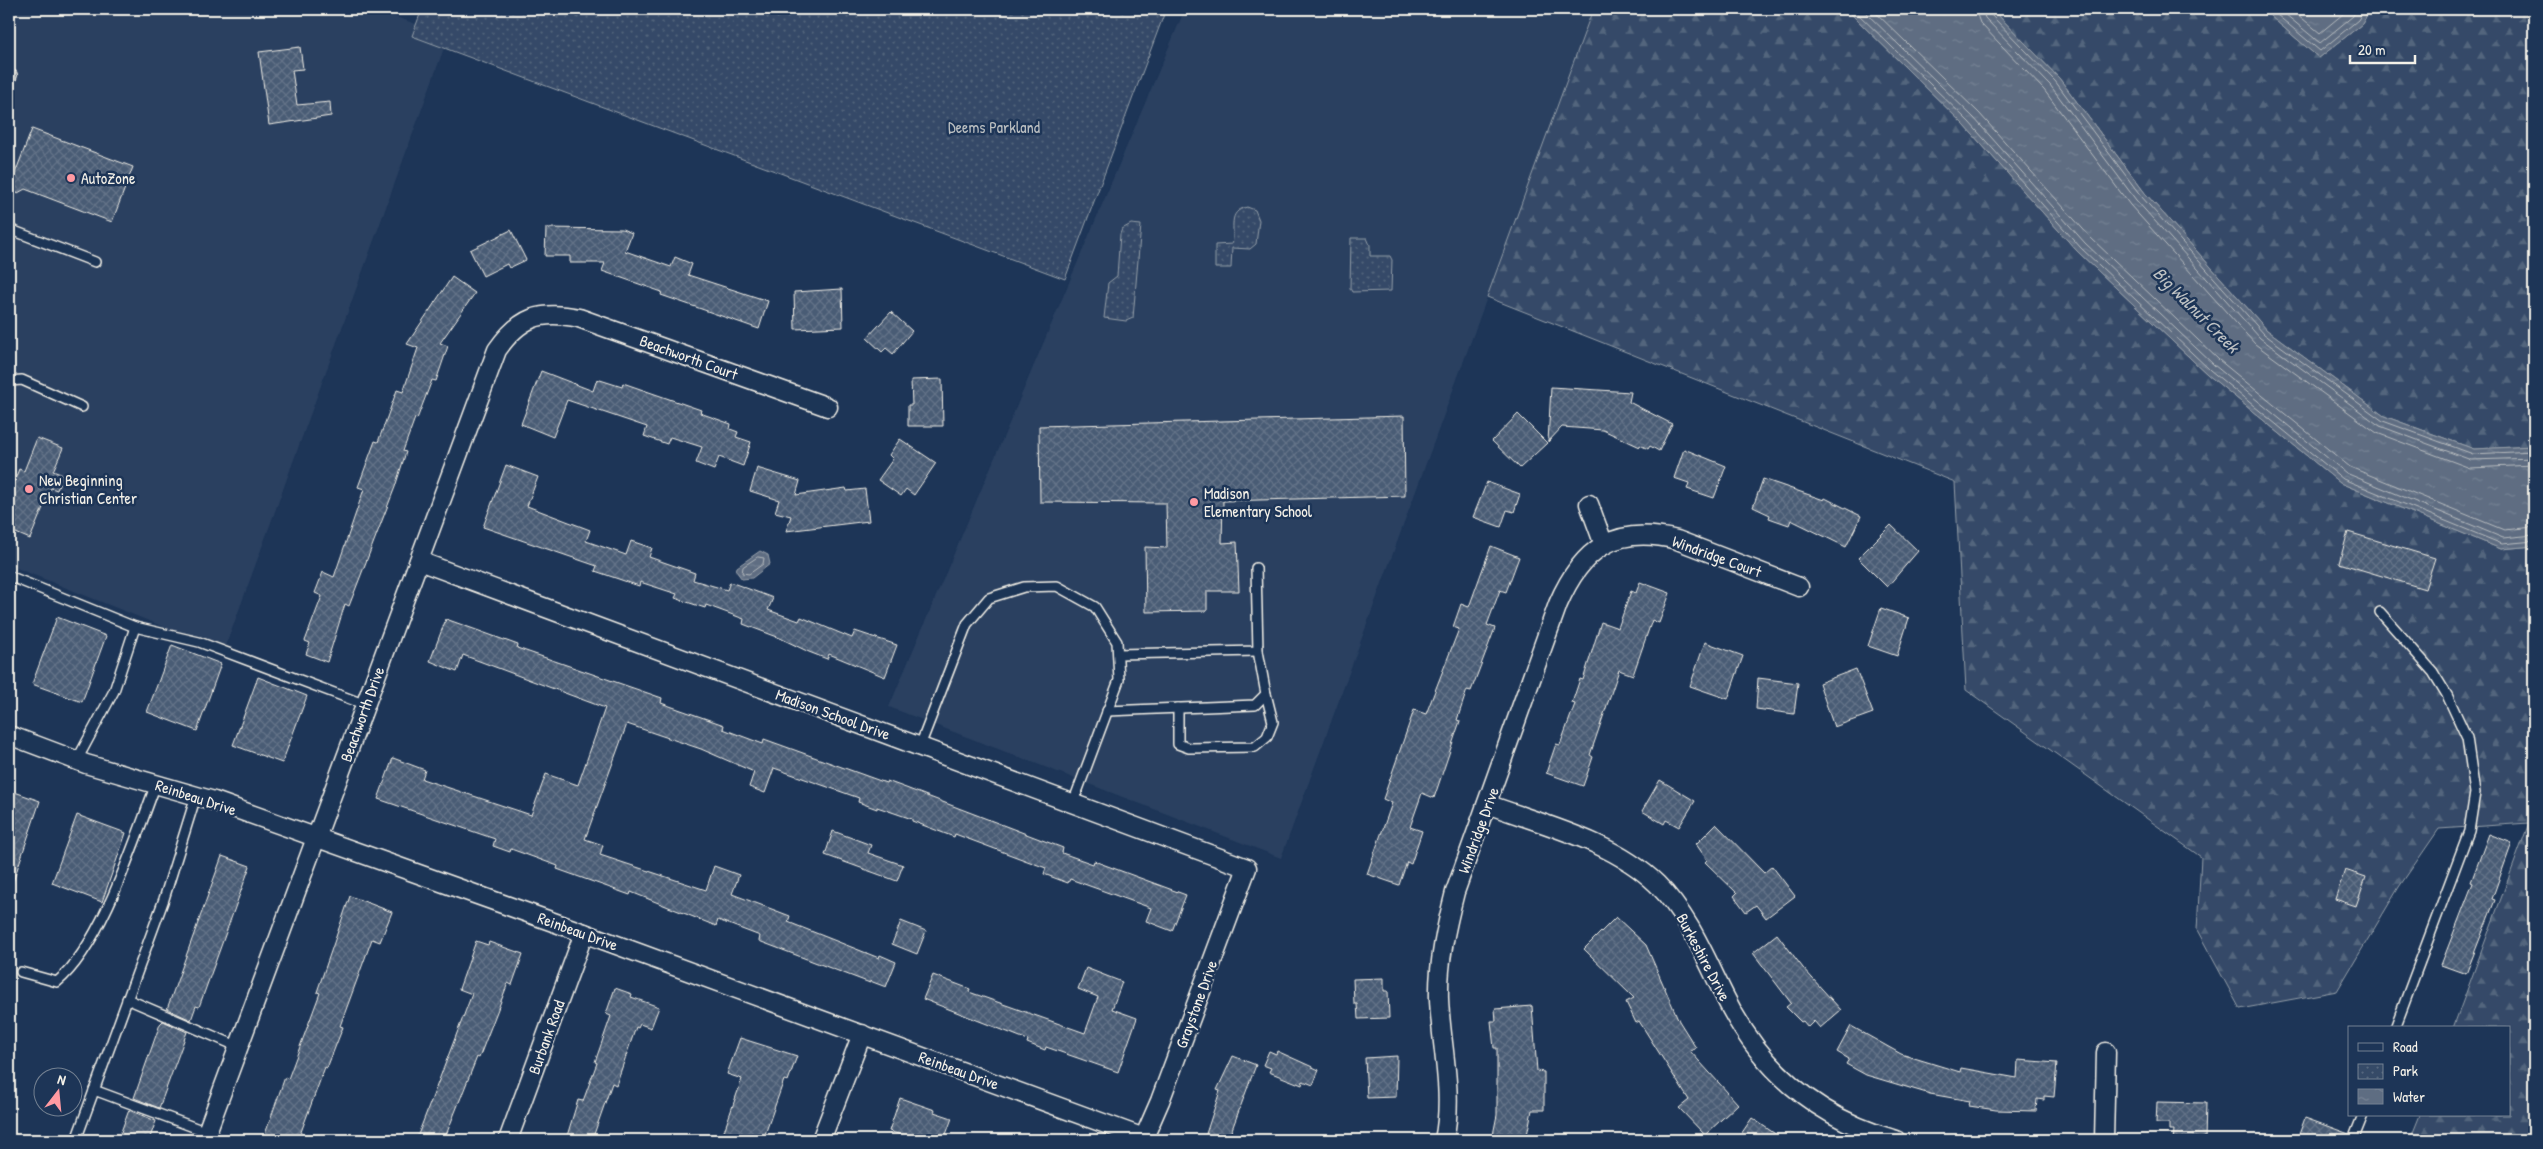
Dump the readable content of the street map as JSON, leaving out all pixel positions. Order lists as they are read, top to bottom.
{
  "streets": {
    "street": [
      "Beachworth Court",
      "Windridge Court",
      "Beachworth Drive",
      "Madison School Drive",
      "Reinbeau Drive",
      "Windridge Drive",
      "Burkeshire Drive",
      "Graystone Drive",
      "Burbank Road"
    ]
  },
  "crossings": [
    ["Beachworth Court", "Beachworth Drive"],
    ["Windridge Court", "Windridge Drive"],
    ["Beachworth Drive", "Madison School Drive"],
    ["Beachworth Drive", "Reinbeau Drive"],
    ["Madison School Drive", "Graystone Drive"],
    ["Reinbeau Drive", "Graystone Drive"],
    ["Reinbeau Drive", "Burbank Road"],
    ["Windridge Drive", "Burkeshire Drive"]
  ],
  "water": ["Big Walnut Creek"],
  "parks": ["Deems Parkland"],
  "places": ["AutoZone", "New Beginning Christian Center", "Madison Elementary School"],
  "legend": ["Road", "Park", "Water"],
  "scale_bar": "20 m",
  "north": "top"
}
